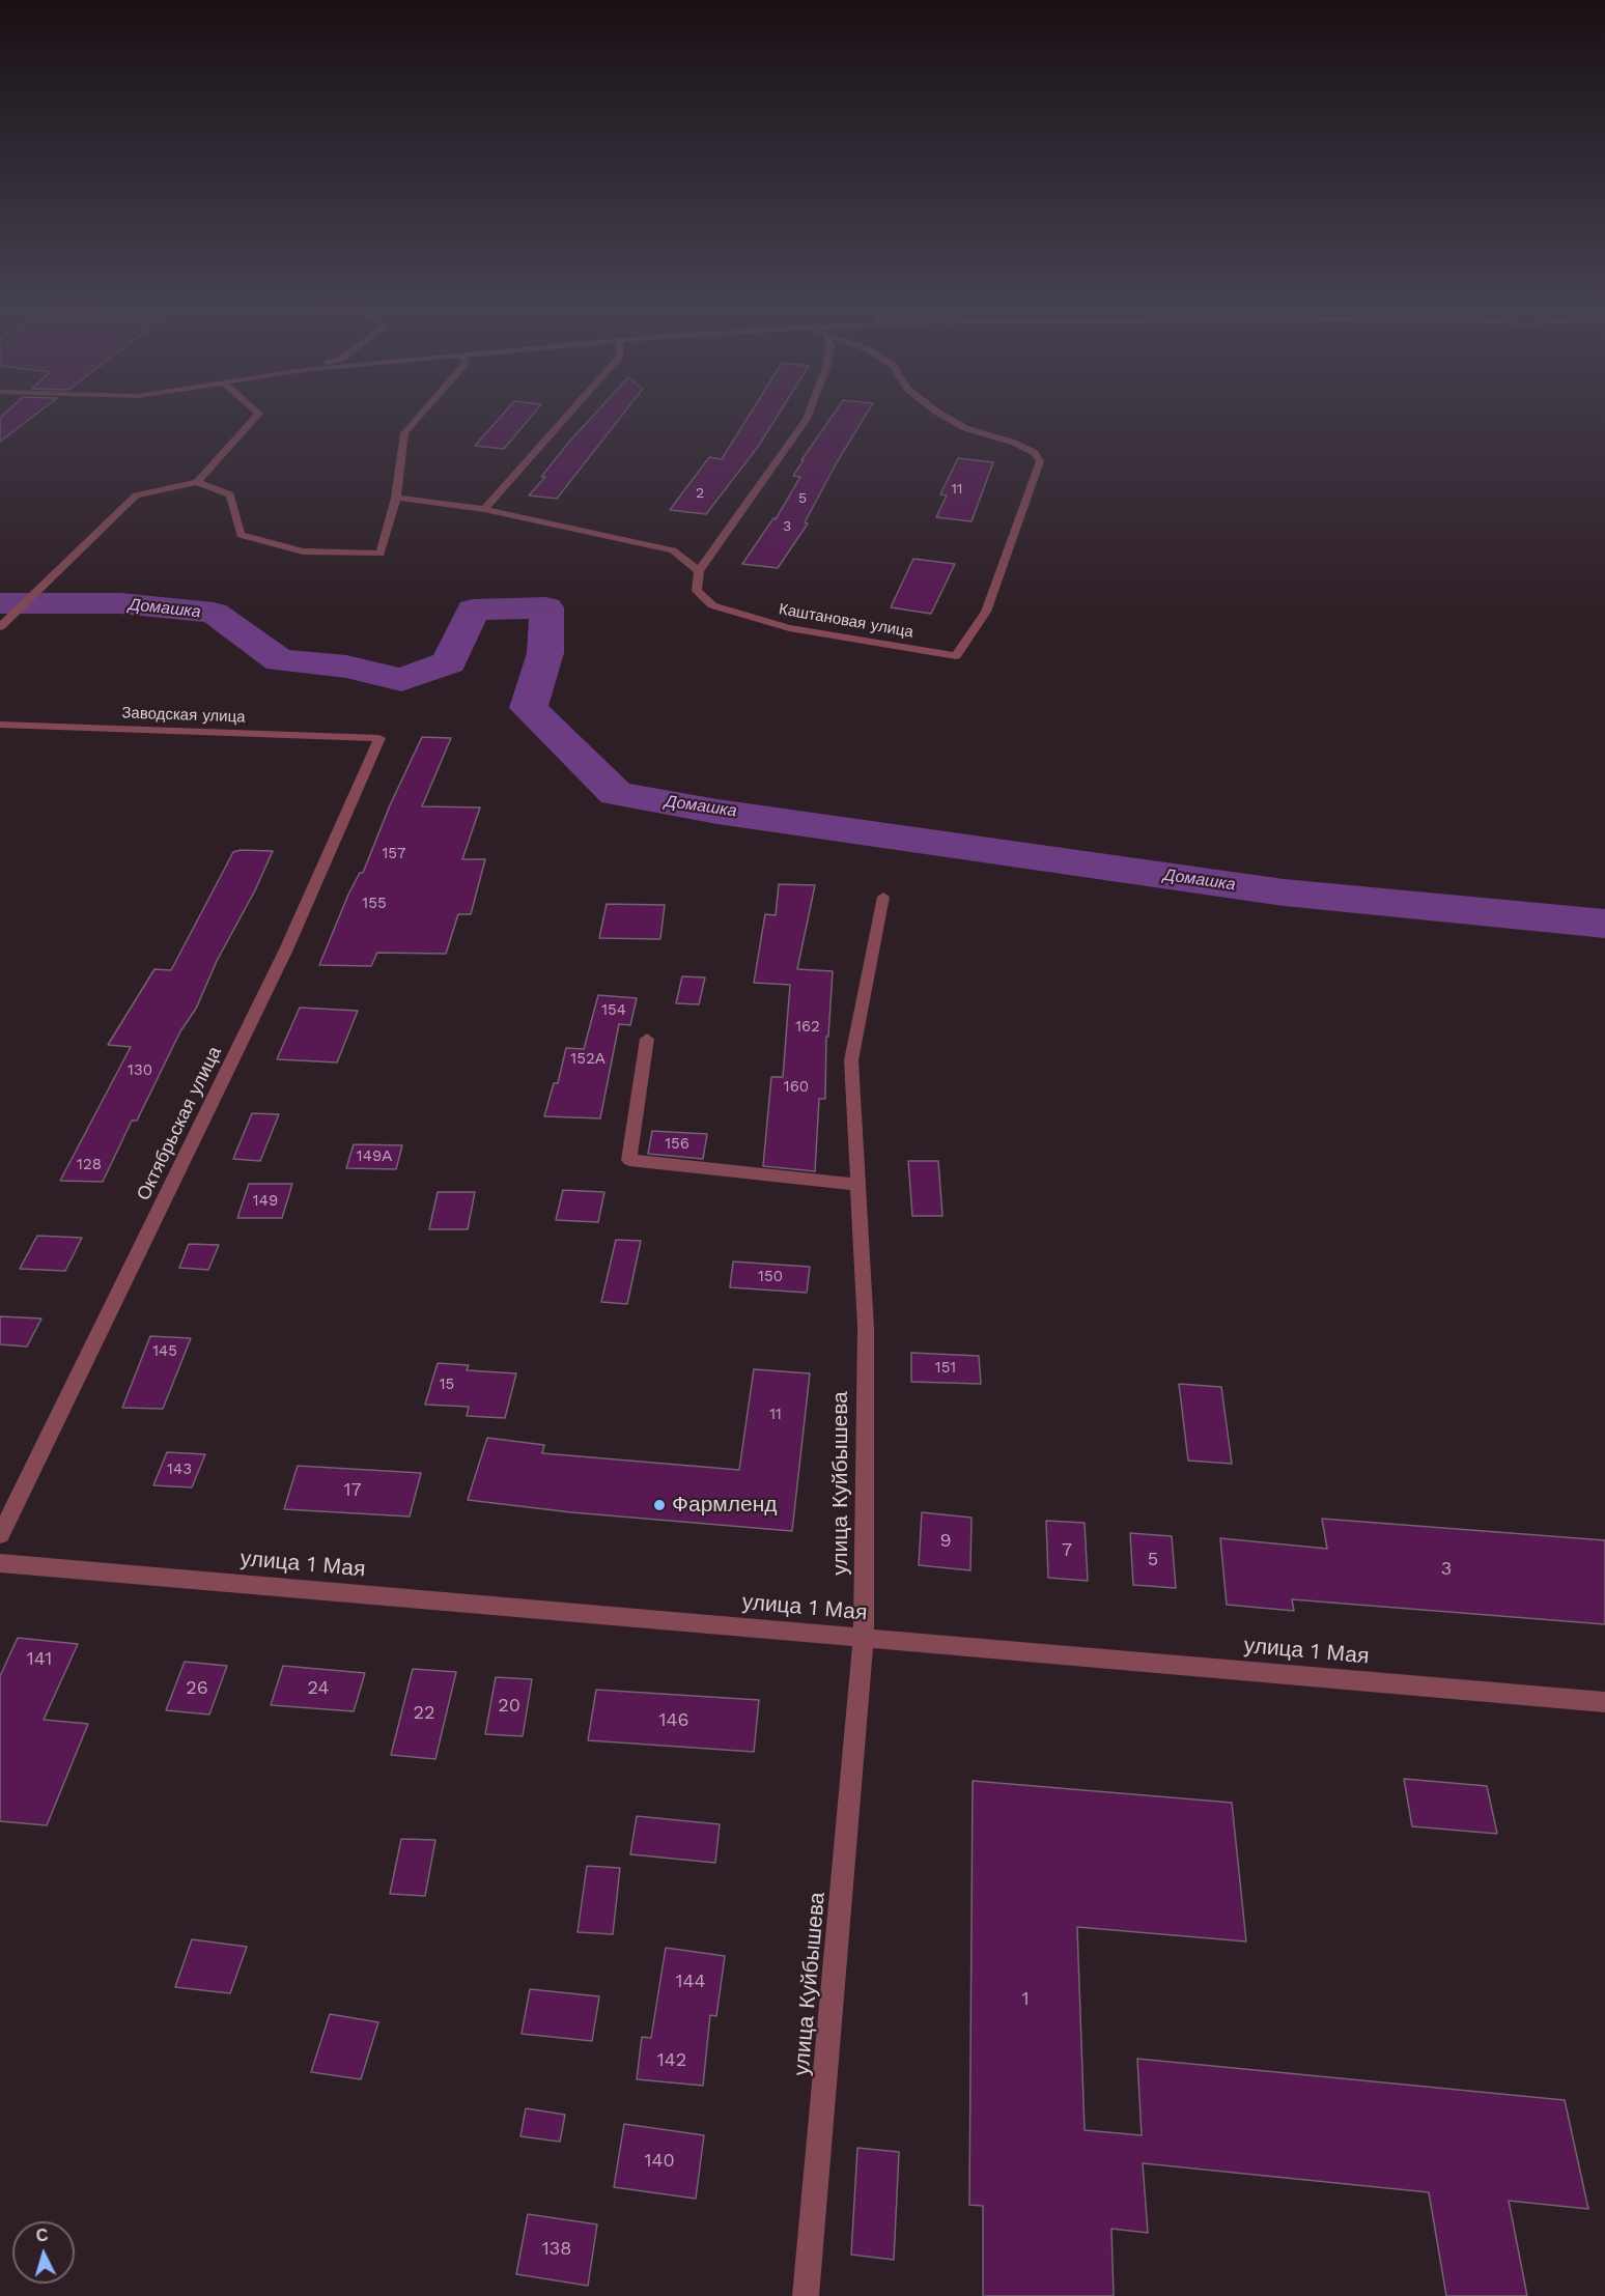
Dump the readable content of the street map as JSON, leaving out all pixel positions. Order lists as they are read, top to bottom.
{
  "streets": {
    "street": [
      "Каштановая улица",
      "Заводская улица",
      "Октябрьская улица",
      "улица Куйбышева",
      "улица 1 Мая"
    ]
  },
  "crossings": [
    ["Заводская улица", "Октябрьская улица"],
    ["улица Куйбышева", "улица 1 Мая"]
  ],
  "water": ["Домашка"],
  "places": ["Фармленд"],
  "house_numbers": [
    "11",
    "2",
    "5",
    "3",
    "157",
    "155",
    "154",
    "162",
    "152А",
    "130",
    "160",
    "156",
    "149А",
    "128",
    "149",
    "150",
    "145",
    "151",
    "15",
    "11",
    "143",
    "17",
    "9",
    "7",
    "5",
    "3",
    "141",
    "26",
    "24",
    "20",
    "22",
    "146",
    "144",
    "1",
    "142",
    "140",
    "138"
  ],
  "north": "top"
}
